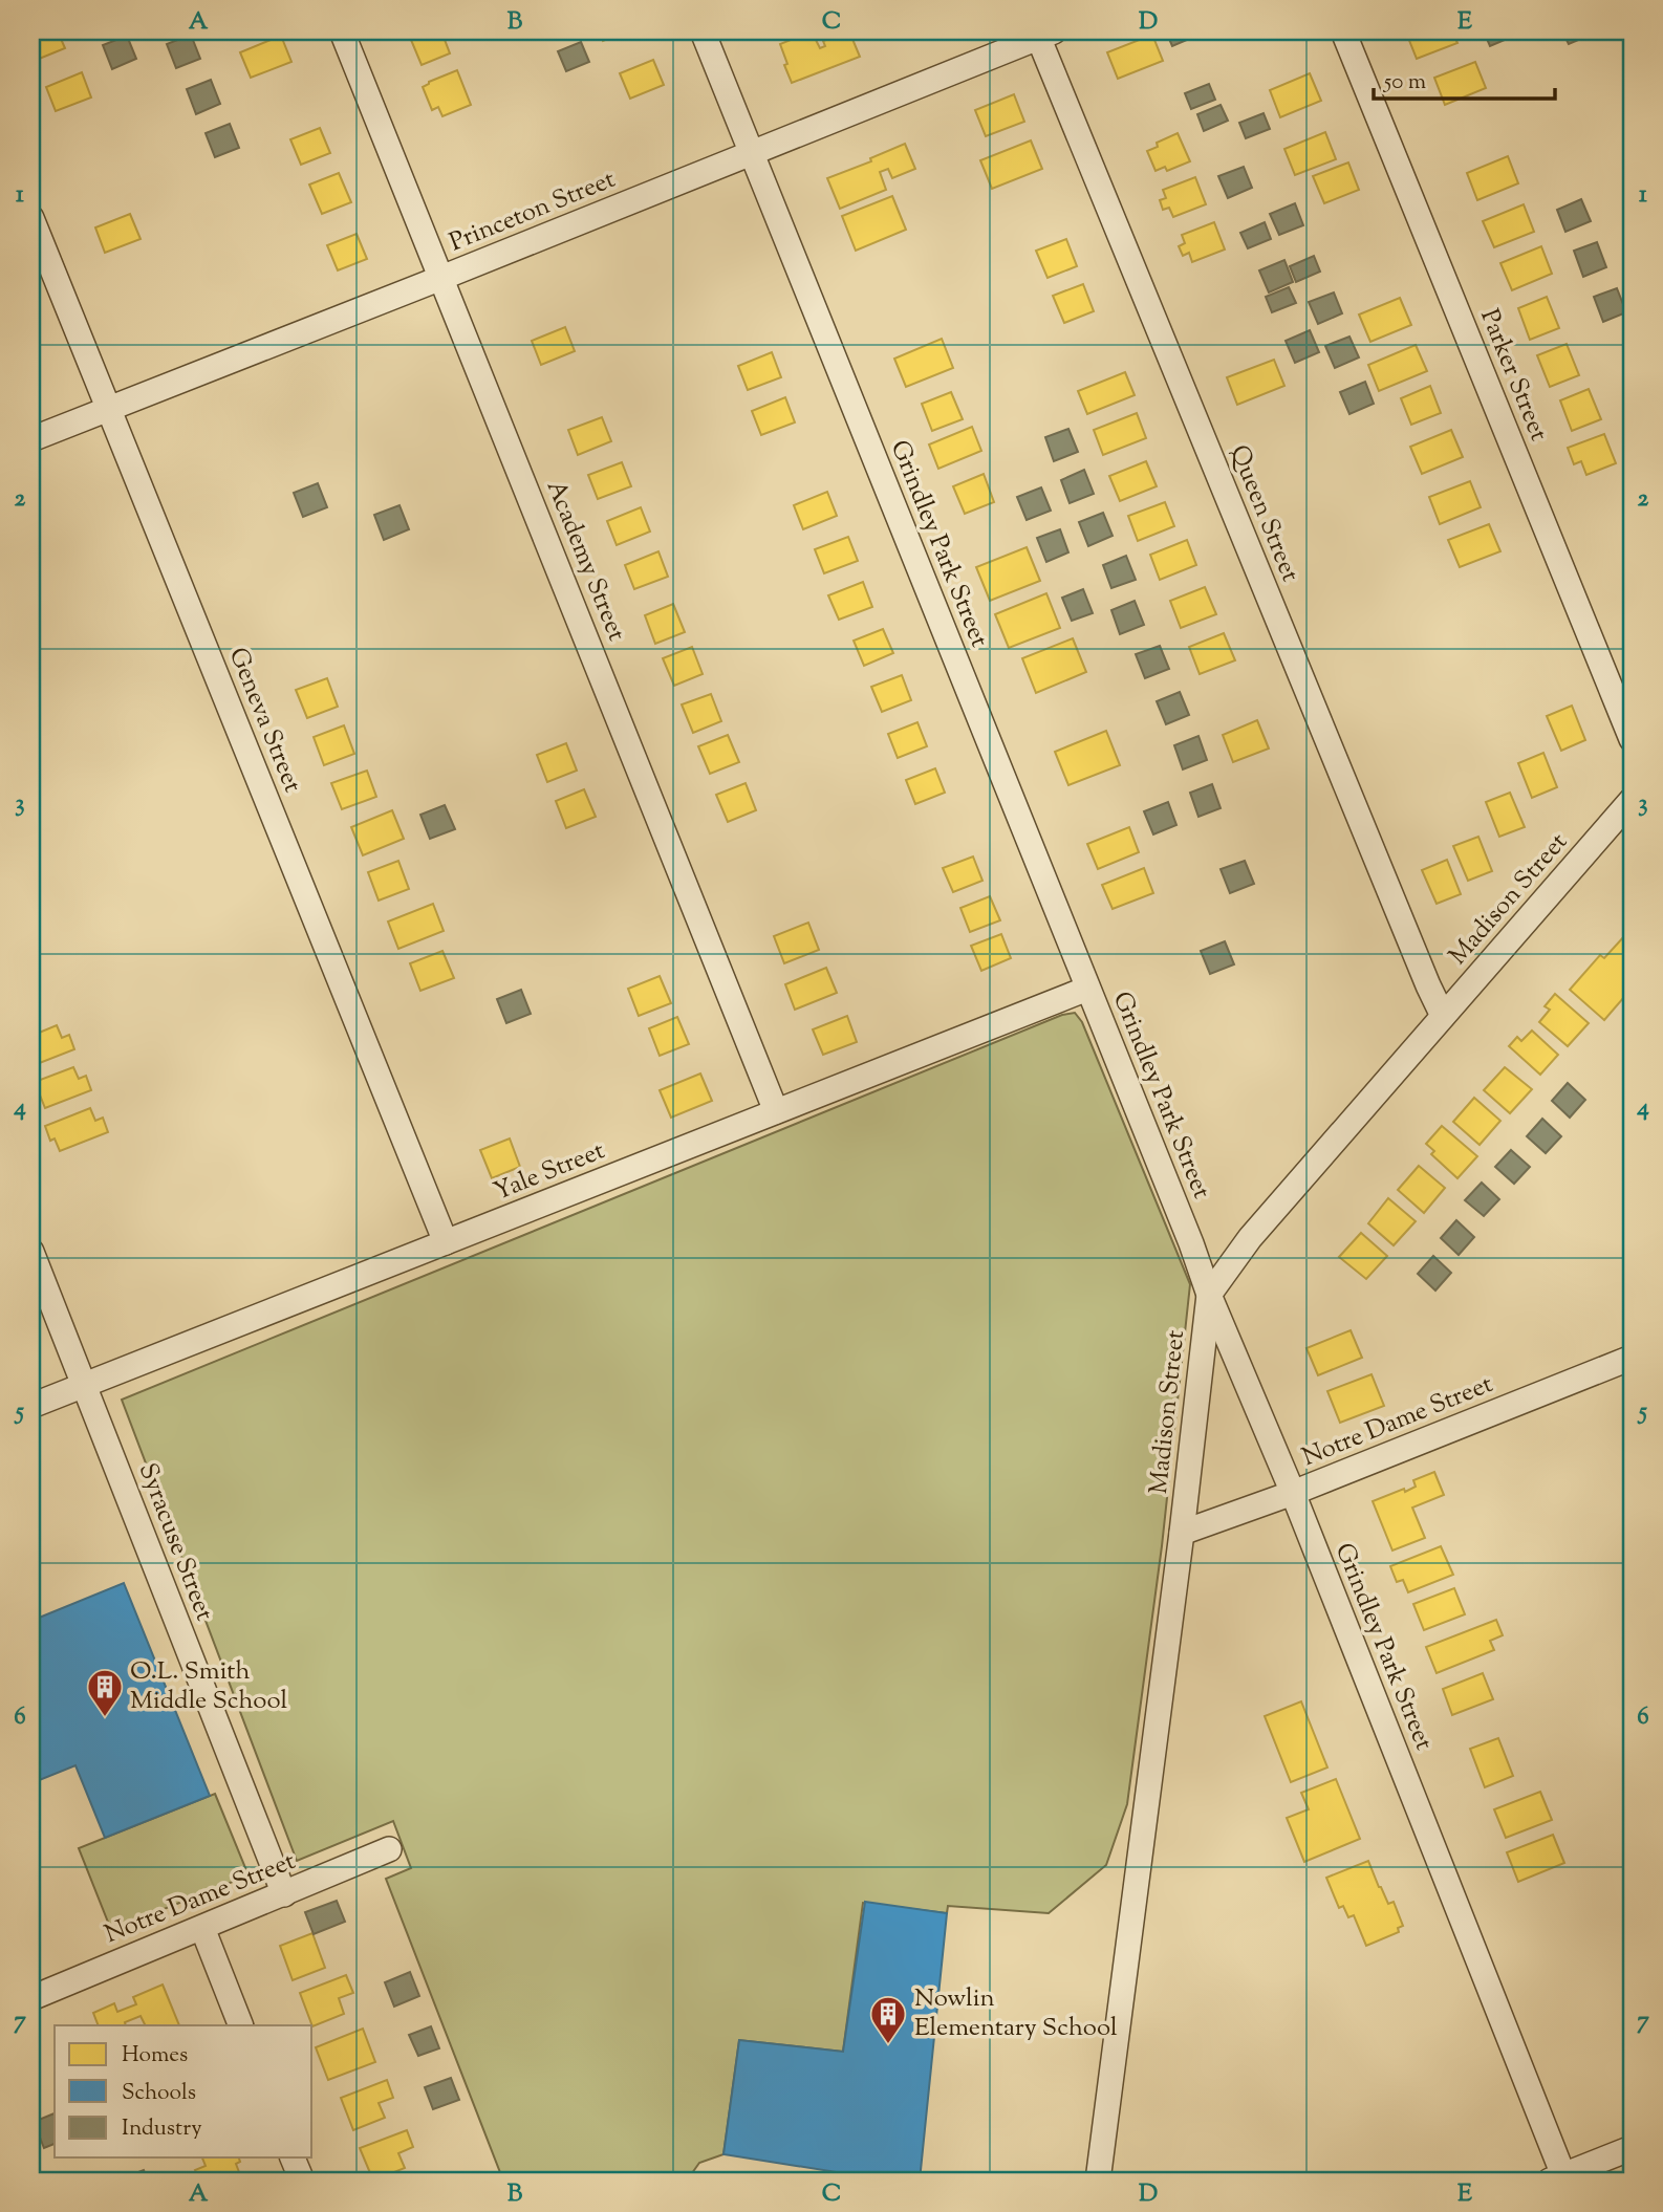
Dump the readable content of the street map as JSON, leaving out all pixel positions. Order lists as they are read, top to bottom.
{
  "streets": {
    "street": [
      "Princeton Street",
      "Parker Street",
      "Queen Street",
      "Grindley Park Street",
      "Academy Street",
      "Geneva Street",
      "Madison Street",
      "Yale Street",
      "Notre Dame Street",
      "Syracuse Street"
    ]
  },
  "crossings": [
    ["Princeton Street", "Queen Street"],
    ["Princeton Street", "Grindley Park Street"],
    ["Princeton Street", "Academy Street"],
    ["Princeton Street", "Geneva Street"],
    ["Queen Street", "Madison Street"],
    ["Grindley Park Street", "Madison Street"],
    ["Grindley Park Street", "Yale Street"],
    ["Grindley Park Street", "Notre Dame Street"],
    ["Academy Street", "Yale Street"],
    ["Geneva Street", "Yale Street"],
    ["Madison Street", "Notre Dame Street"],
    ["Yale Street", "Syracuse Street"],
    ["Notre Dame Street", "Syracuse Street"]
  ],
  "places": {
    "building": ["O.L. Smith Middle School", "Nowlin Elementary School"]
  },
  "legend": ["Homes", "Schools", "Industry"],
  "scale_bar": "50 m",
  "grid": {
    "columns": [
      "A",
      "B",
      "C",
      "D",
      "E"
    ],
    "rows": [
      "1",
      "2",
      "3",
      "4",
      "5",
      "6",
      "7"
    ]
  }
}
